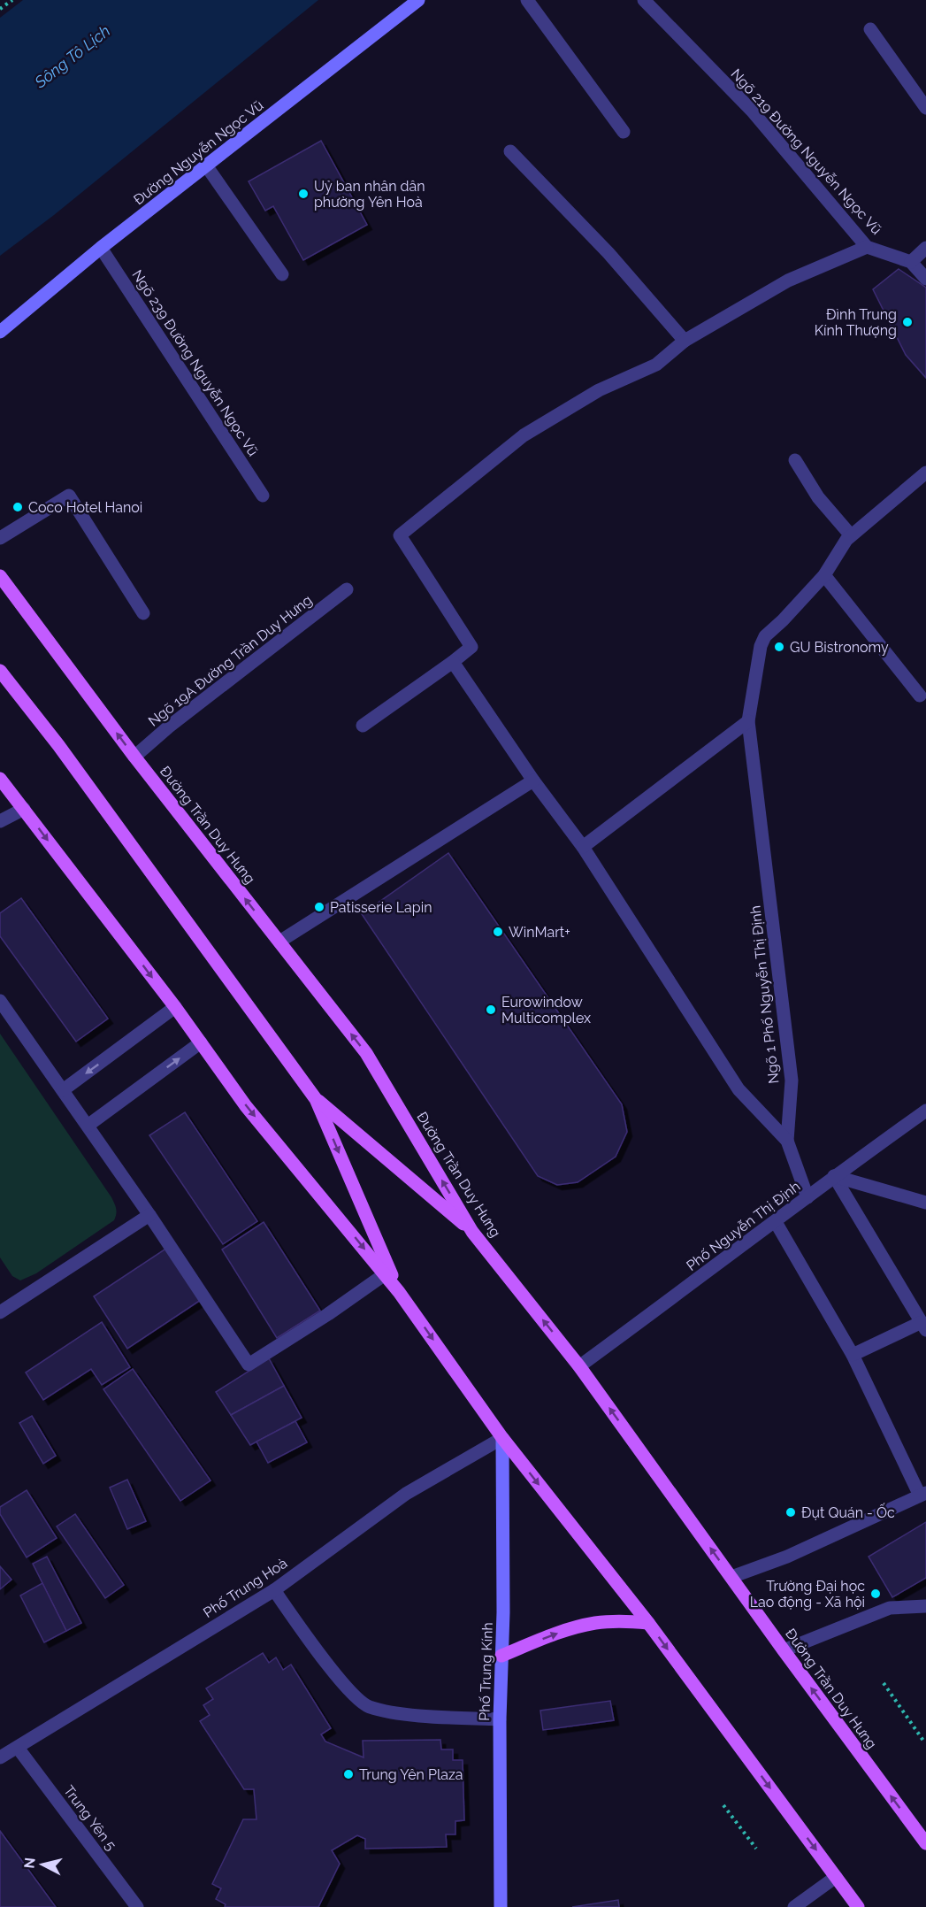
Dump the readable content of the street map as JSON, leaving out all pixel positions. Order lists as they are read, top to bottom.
{
  "streets": {
    "main road": ["Đường Nguyễn Ngọc Vũ", "Đường Trần Duy Hưng", "Phố Trung Kính"],
    "street": [
      "Ngõ 219 Đường Nguyễn Ngọc Vũ",
      "Ngõ 239 Đường Nguyễn Ngọc Vũ",
      "Ngõ 19A Đường Trần Duy Hưng",
      "Ngõ 1 Phố Nguyễn Thị Định",
      "Phố Nguyễn Thị Định",
      "Phố Trung Hoà",
      "Trung Yên 5"
    ]
  },
  "crossings": [
    ["Đường Nguyễn Ngọc Vũ", "Ngõ 239 Đường Nguyễn Ngọc Vũ"],
    ["Ngõ 19A Đường Trần Duy Hưng", "Đường Trần Duy Hưng"],
    ["Đường Trần Duy Hưng", "Phố Nguyễn Thị Định"],
    ["Phố Trung Hoà", "Phố Trung Kính"],
    ["Phố Trung Hoà", "Trung Yên 5"]
  ],
  "water": ["Sông Tô Lịch"],
  "places": [
    "Uỷ ban nhân dân phường Yên Hoà",
    "Đình Trung Kính Thượng",
    "Coco Hotel Hanoi",
    "GU Bistronomy",
    "Patisserie Lapin",
    "WinMart+",
    "Eurowindow Multicomplex",
    "Đụt Quán - Ốc",
    "Trường Đại học Lao động - Xã hội",
    "Trung Yên Plaza"
  ],
  "north": "left"
}
